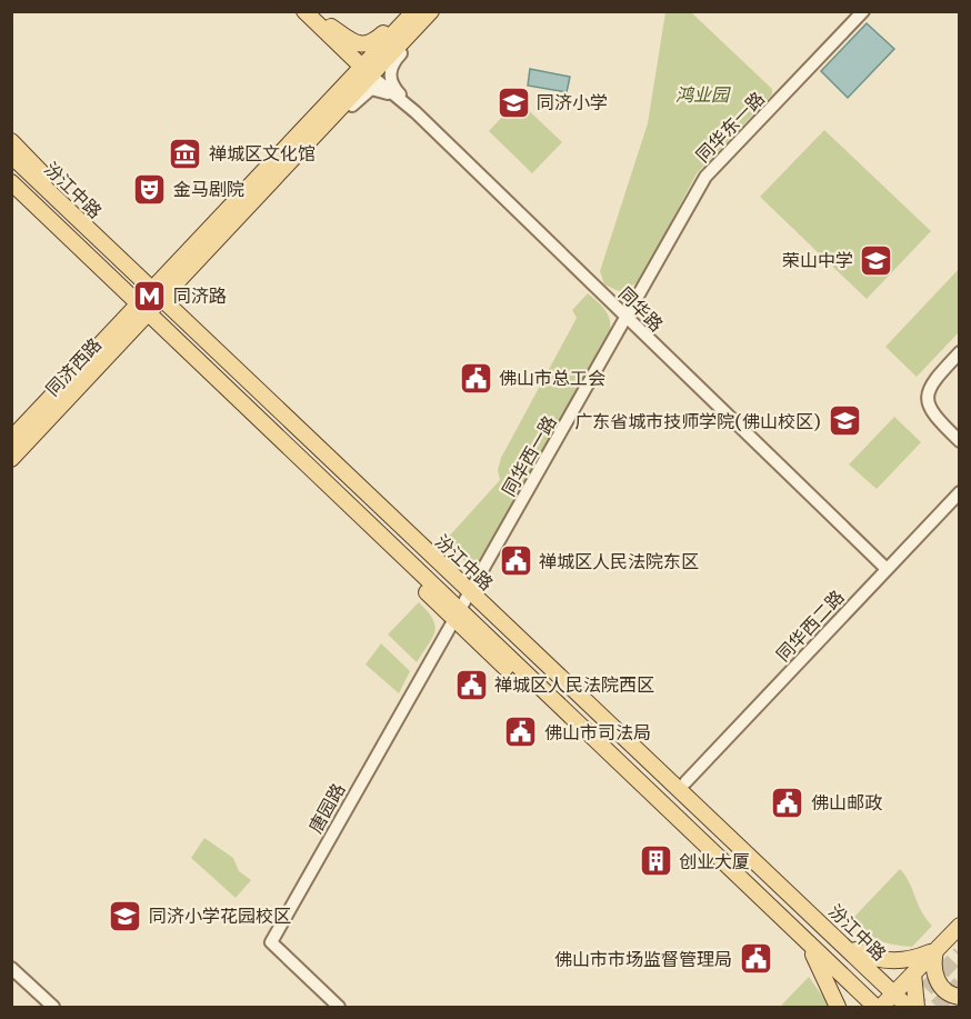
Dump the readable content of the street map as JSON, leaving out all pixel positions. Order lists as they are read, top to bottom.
{
  "streets": {
    "main road": ["汾江中路", "同济西路"],
    "street": [
      "同华东一路",
      "同华路",
      "同华西一路",
      "同华西二路",
      "唐园路"
    ]
  },
  "crossings": [
    ["同华东一路", "同华路"],
    ["同华东一路", "同华西一路"],
    ["汾江中路", "同济西路"],
    ["汾江中路", "同华西一路"],
    ["汾江中路", "唐园路"],
    ["同华路", "同华西一路"],
    ["同华路", "同华西二路"],
    ["同华西一路", "唐园路"]
  ],
  "parks": ["鸿业园"],
  "places": {
    "school or university": [
      "同济小学",
      "荣山中学",
      "广东省城市技师学院(佛山校区)",
      "同济小学花园校区"
    ],
    "museum": ["禅城区文化馆"],
    "theatre": ["金马剧院"],
    "metro station": ["同济路"],
    "public building": [
      "佛山市总工会",
      "禅城区人民法院东区",
      "禅城区人民法院西区",
      "佛山市司法局",
      "佛山邮政",
      "佛山市市场监督管理局"
    ],
    "building": ["创业大厦"]
  }
}
